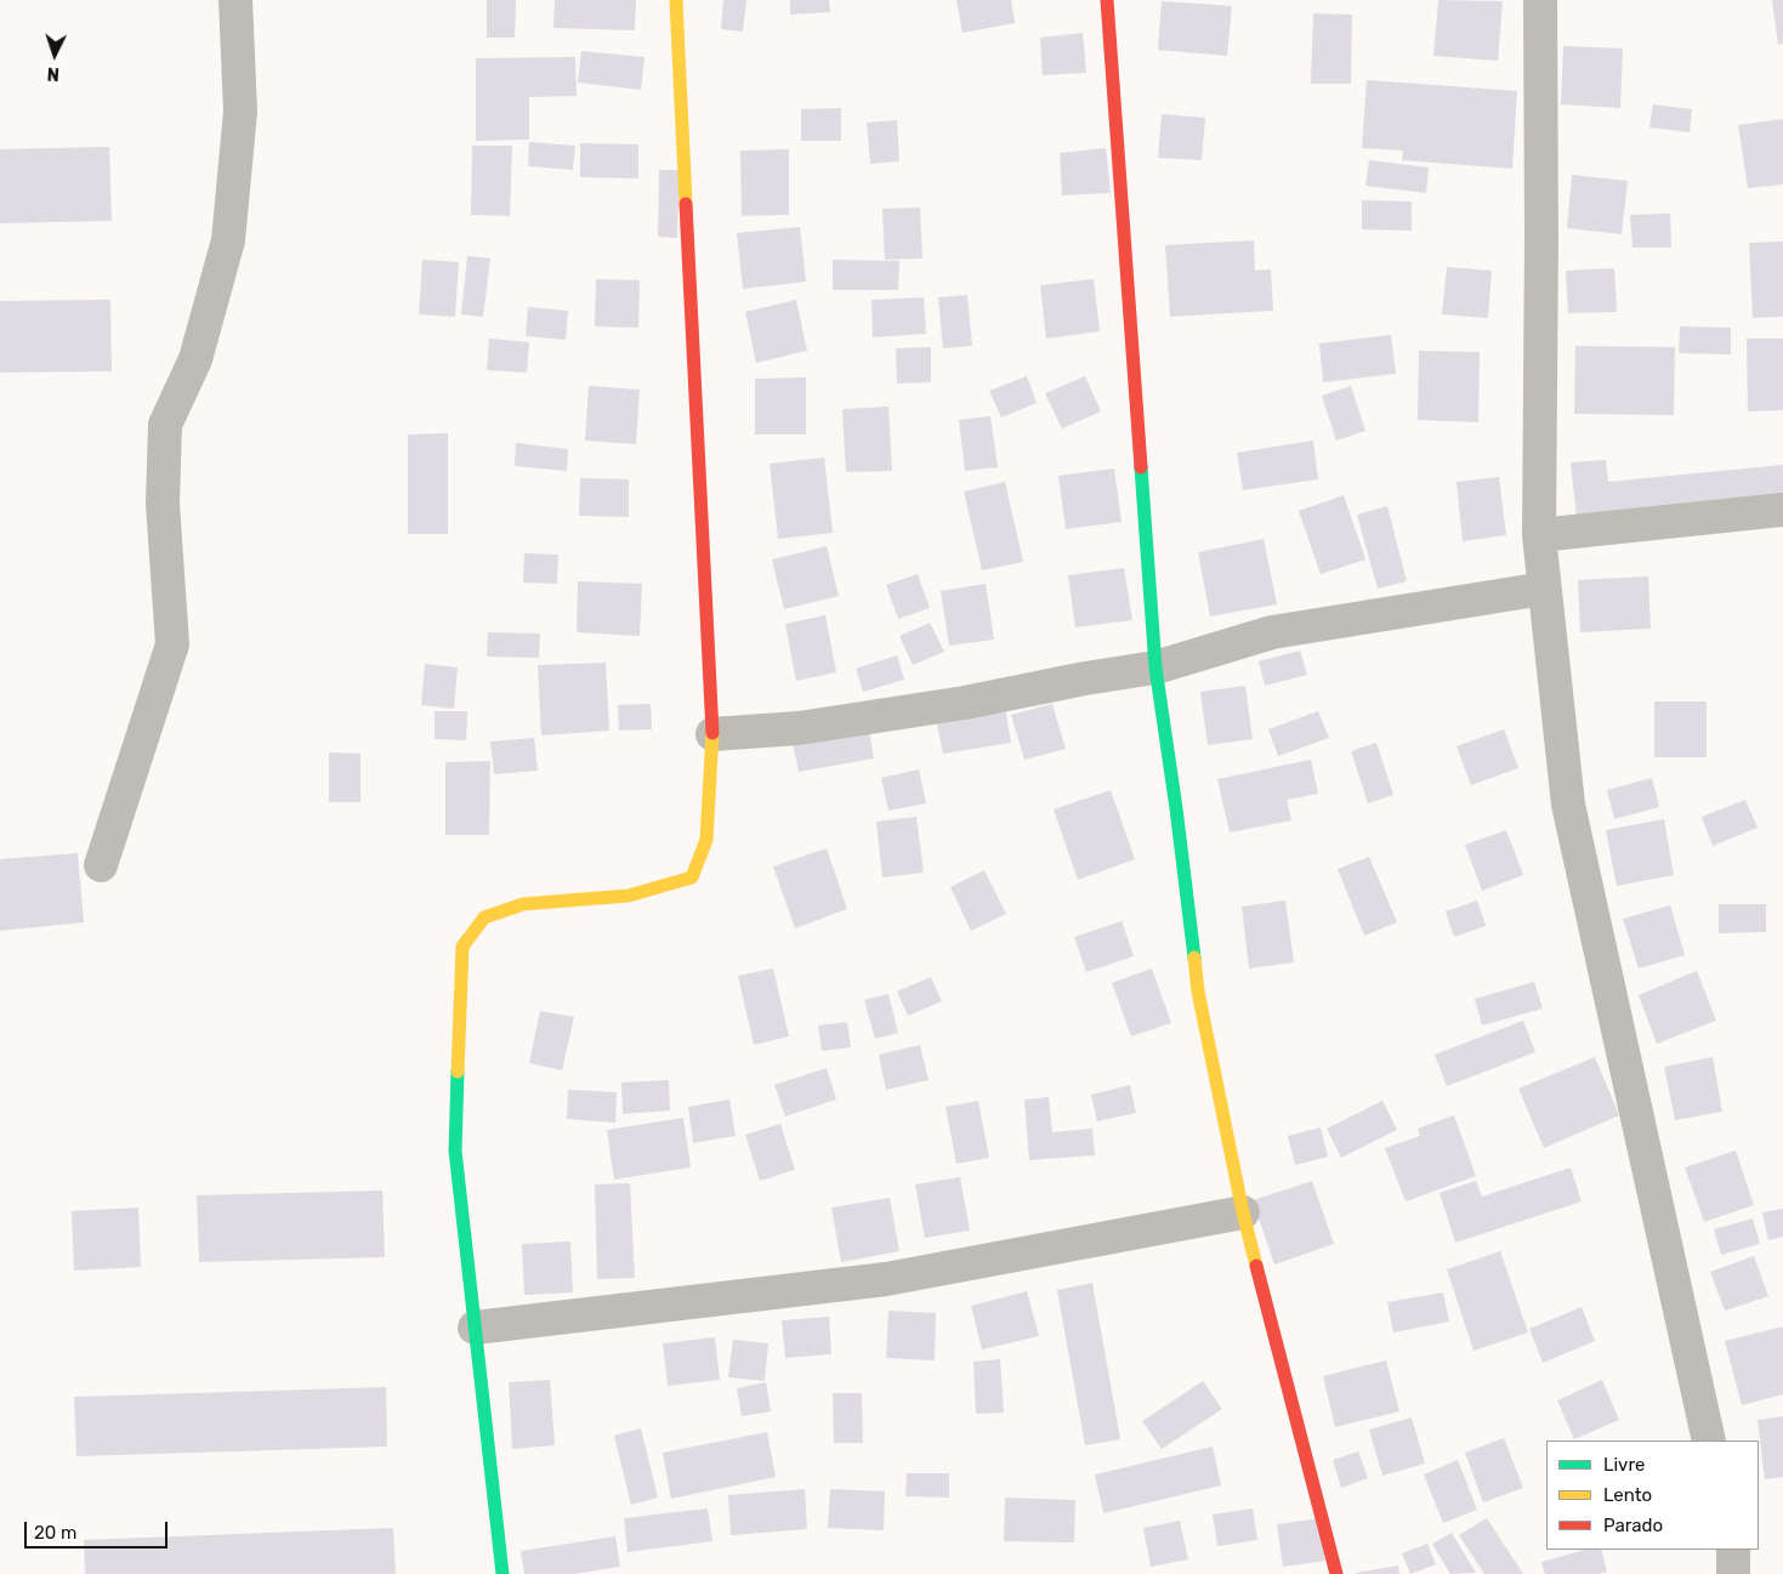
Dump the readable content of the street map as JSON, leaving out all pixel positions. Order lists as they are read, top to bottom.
{
  "legend": ["Livre", "Lento", "Parado"],
  "scale_bar": "20 m",
  "north": "bottom"
}
